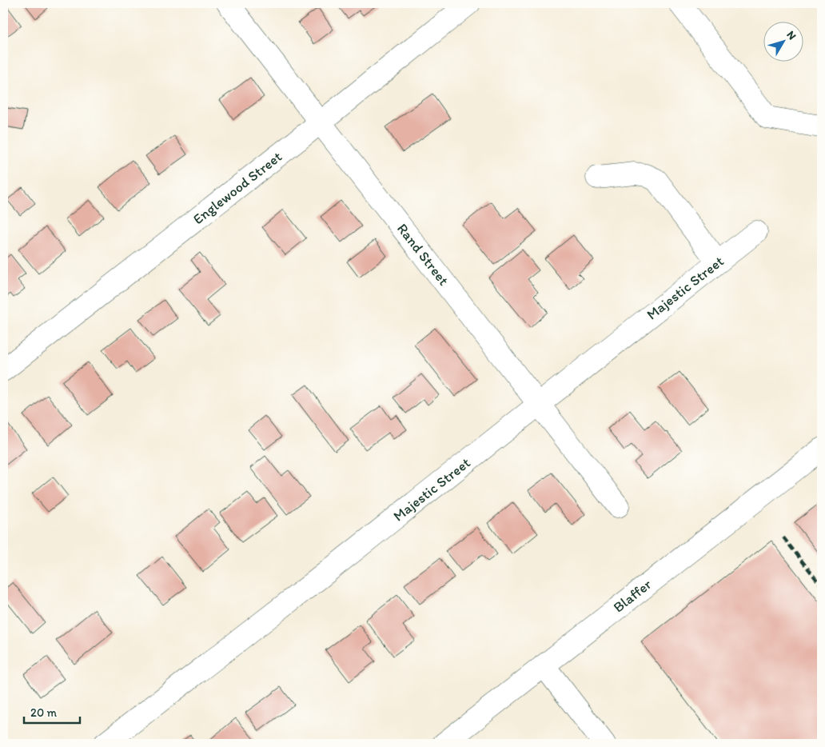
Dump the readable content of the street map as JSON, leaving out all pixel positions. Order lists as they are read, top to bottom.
{
  "streets": {
    "street": [
      "Englewood Street",
      "Rand Street",
      "Majestic Street",
      "Blaffer"
    ]
  },
  "crossings": [
    ["Englewood Street", "Rand Street"],
    ["Rand Street", "Majestic Street"]
  ],
  "scale_bar": "20 m",
  "north": "top right"
}
